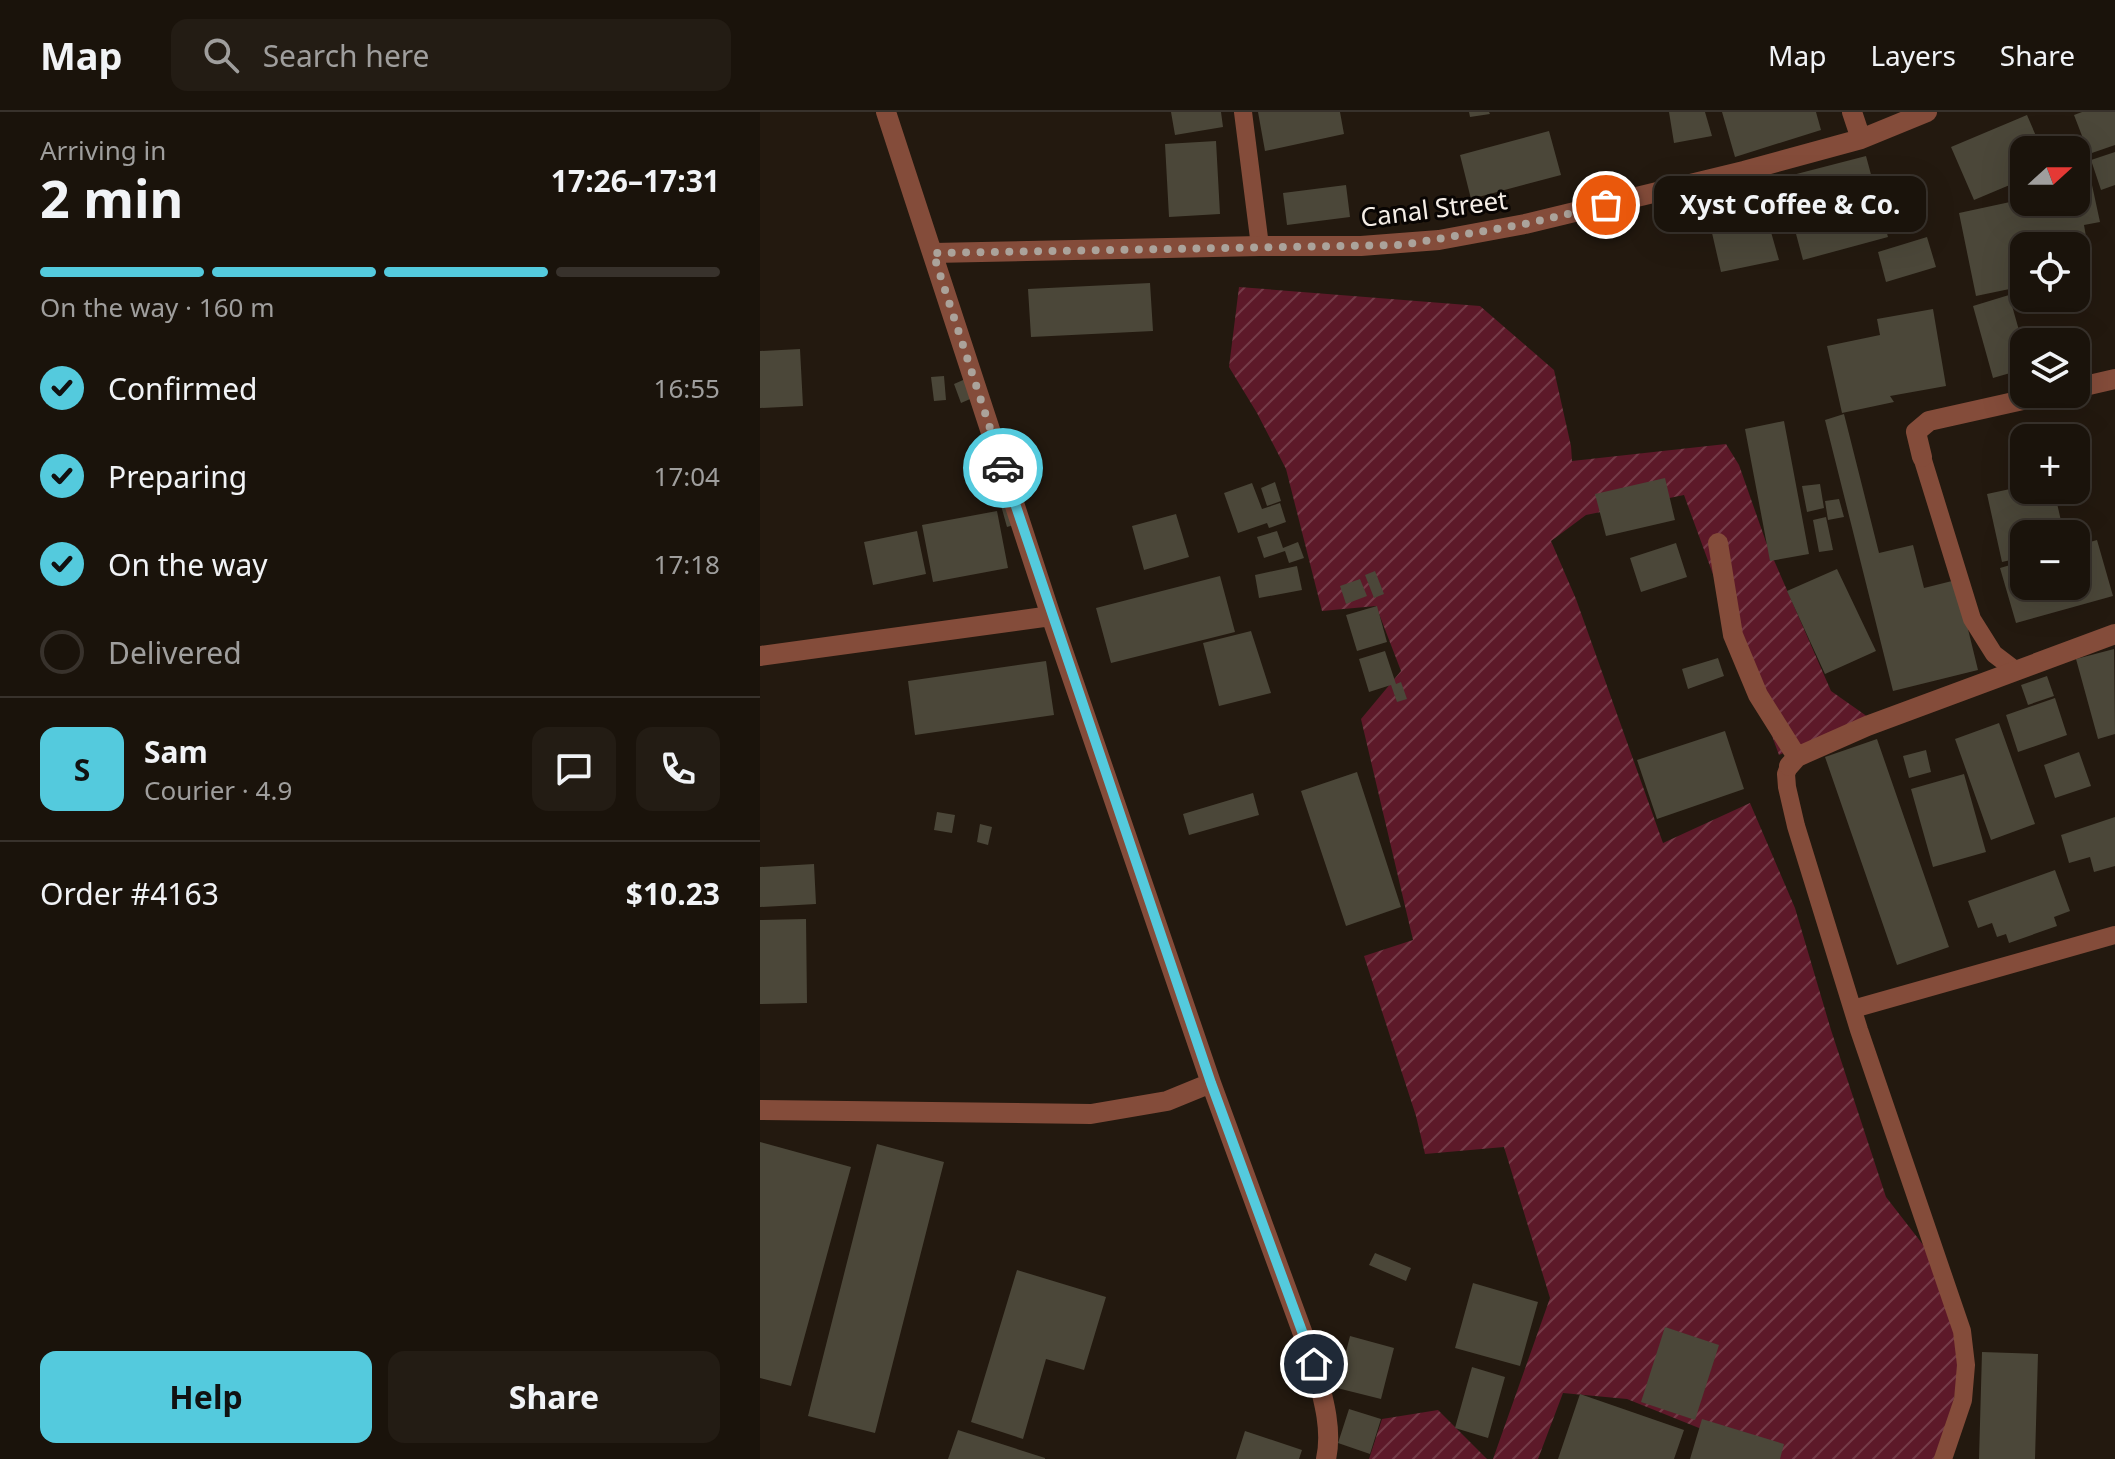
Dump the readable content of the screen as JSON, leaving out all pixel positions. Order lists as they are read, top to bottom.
{
  "streets": {
    "street": ["Canal Street"]
  },
  "places": ["Xyst Coffee & Co."],
  "north": "right",
  "page": {
    "header": "Map",
    "search": "Search here",
    "nav": ["Map", "Layers", "Share"],
    "heading": ["2 min", "Arriving in", "17:26–17:31"],
    "panel": [
      "Sam",
      "Courier · 4.9",
      "Order #4163",
      "$10.23"
    ],
    "map_buttons": ["+", "−"],
    "bubble": "Xyst Coffee & Co.",
    "bar": "On the way · 160 m",
    "list": [
      ["Confirmed", "16:55"],
      ["Preparing", "17:04"],
      ["On the way", "17:18"],
      "Delivered"
    ],
    "round": "S",
    "buttons": ["Help", "Share"]
  }
}
